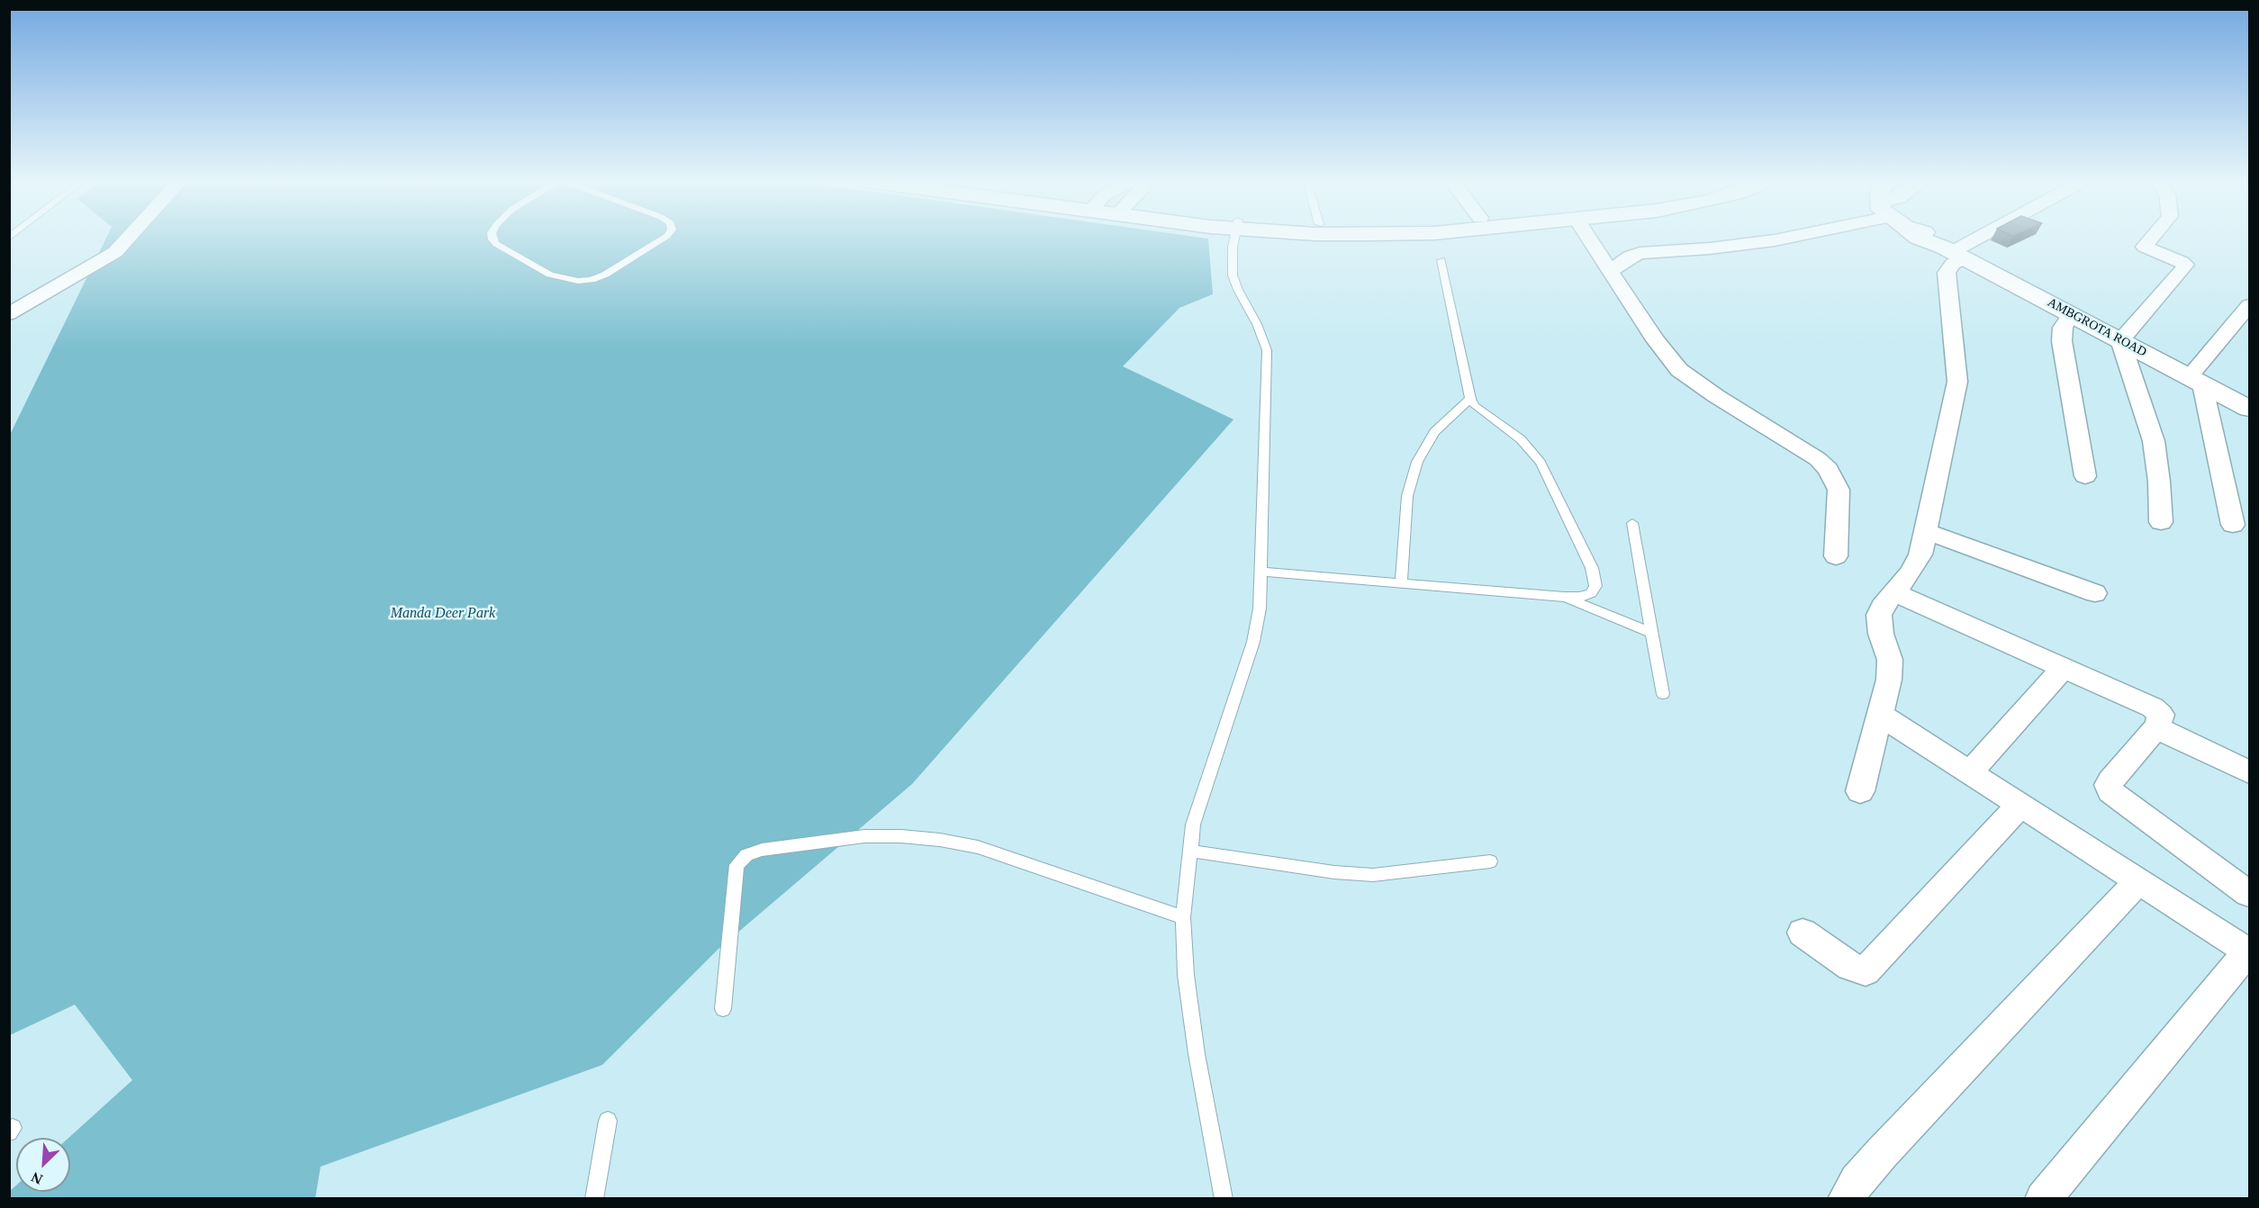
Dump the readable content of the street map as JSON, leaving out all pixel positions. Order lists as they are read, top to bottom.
{
  "streets": {
    "main road": ["AMBGROTA ROAD"]
  },
  "parks": ["Manda Deer Park"],
  "north": "bottom left"
}
